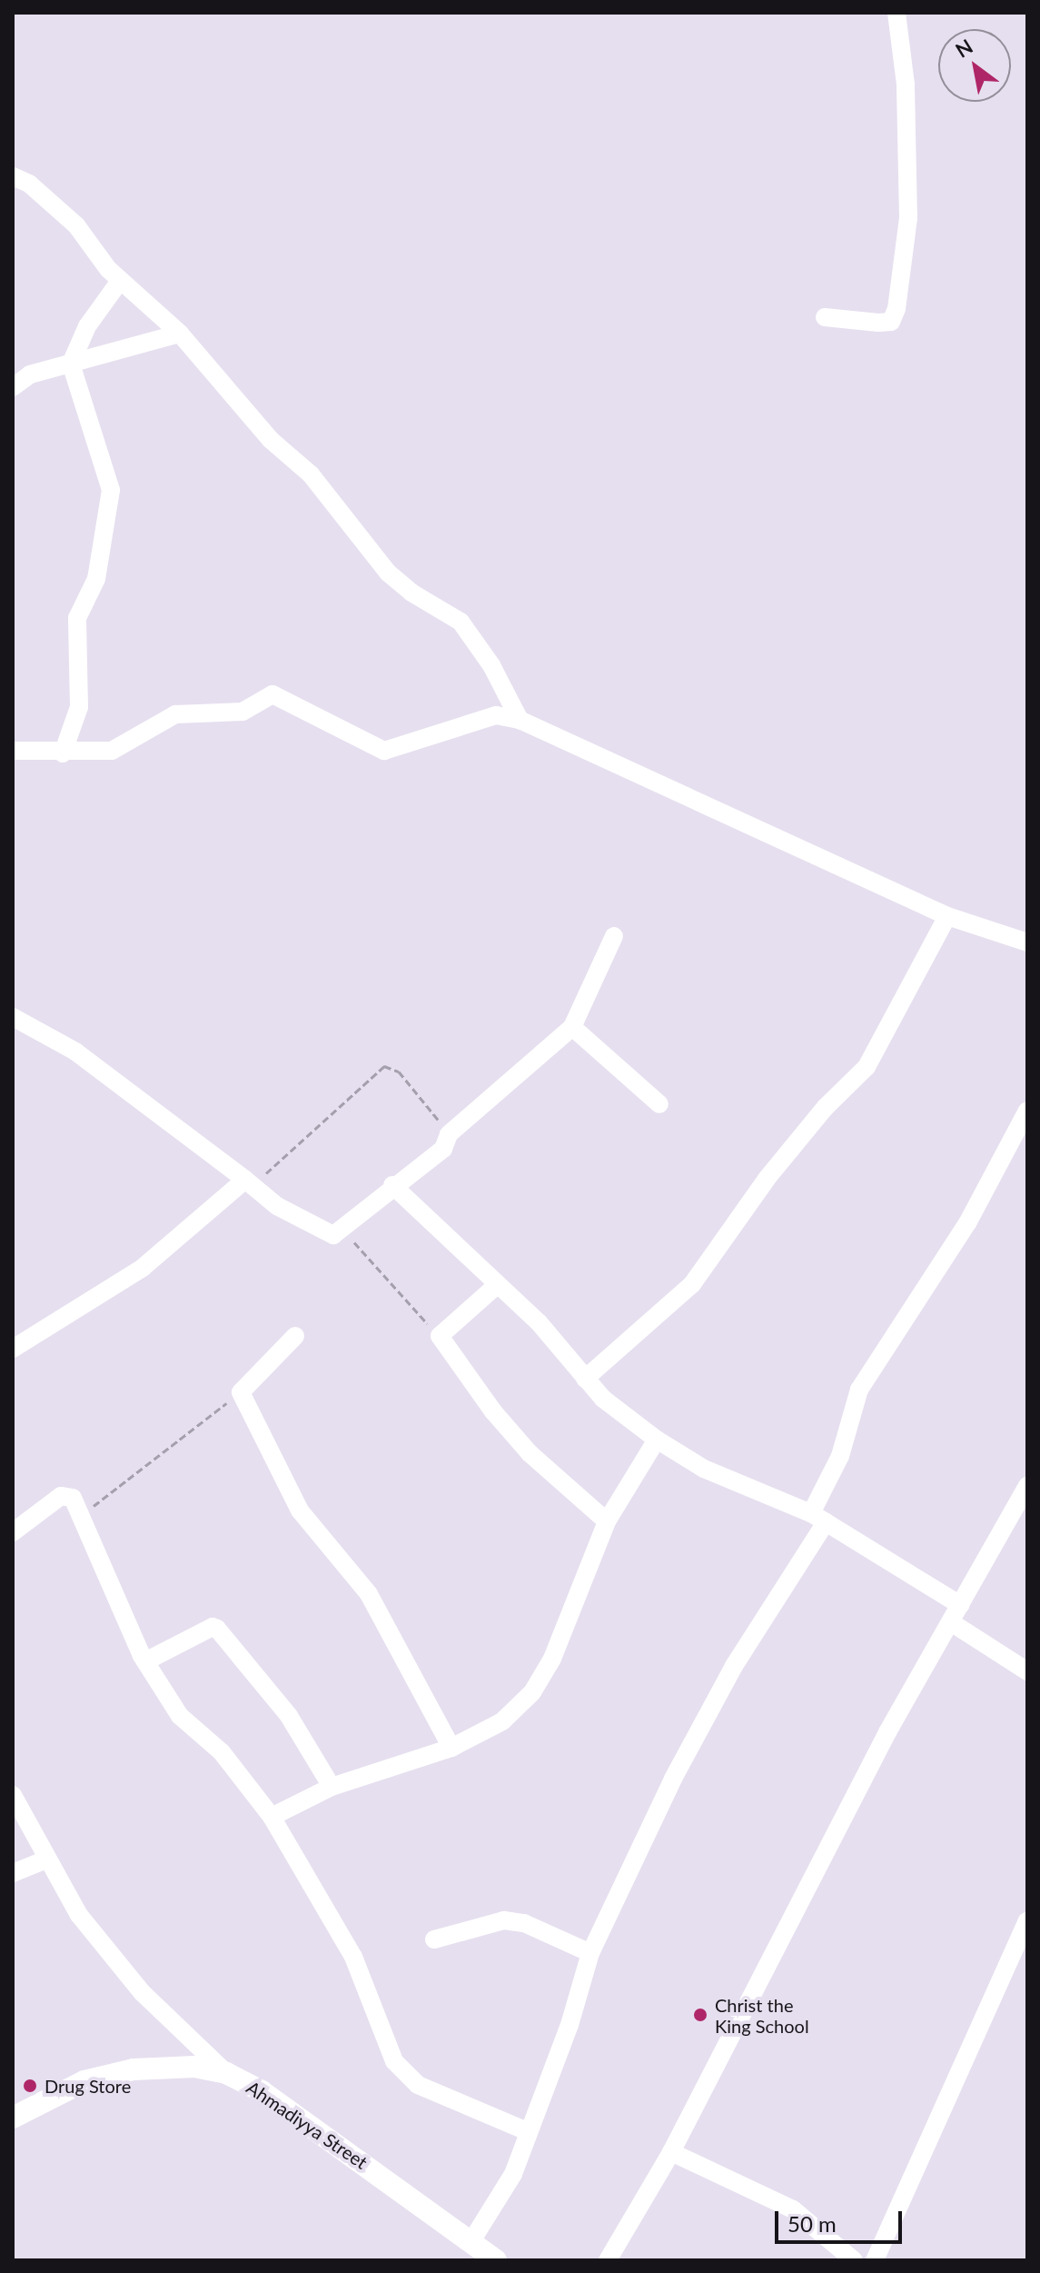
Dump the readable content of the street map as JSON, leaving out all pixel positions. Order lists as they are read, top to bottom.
{
  "streets": {
    "street": ["Ahmadiyya Street"]
  },
  "places": ["Christ the King School", "Drug Store"],
  "scale_bar": "50 m",
  "north": "top left"
}
